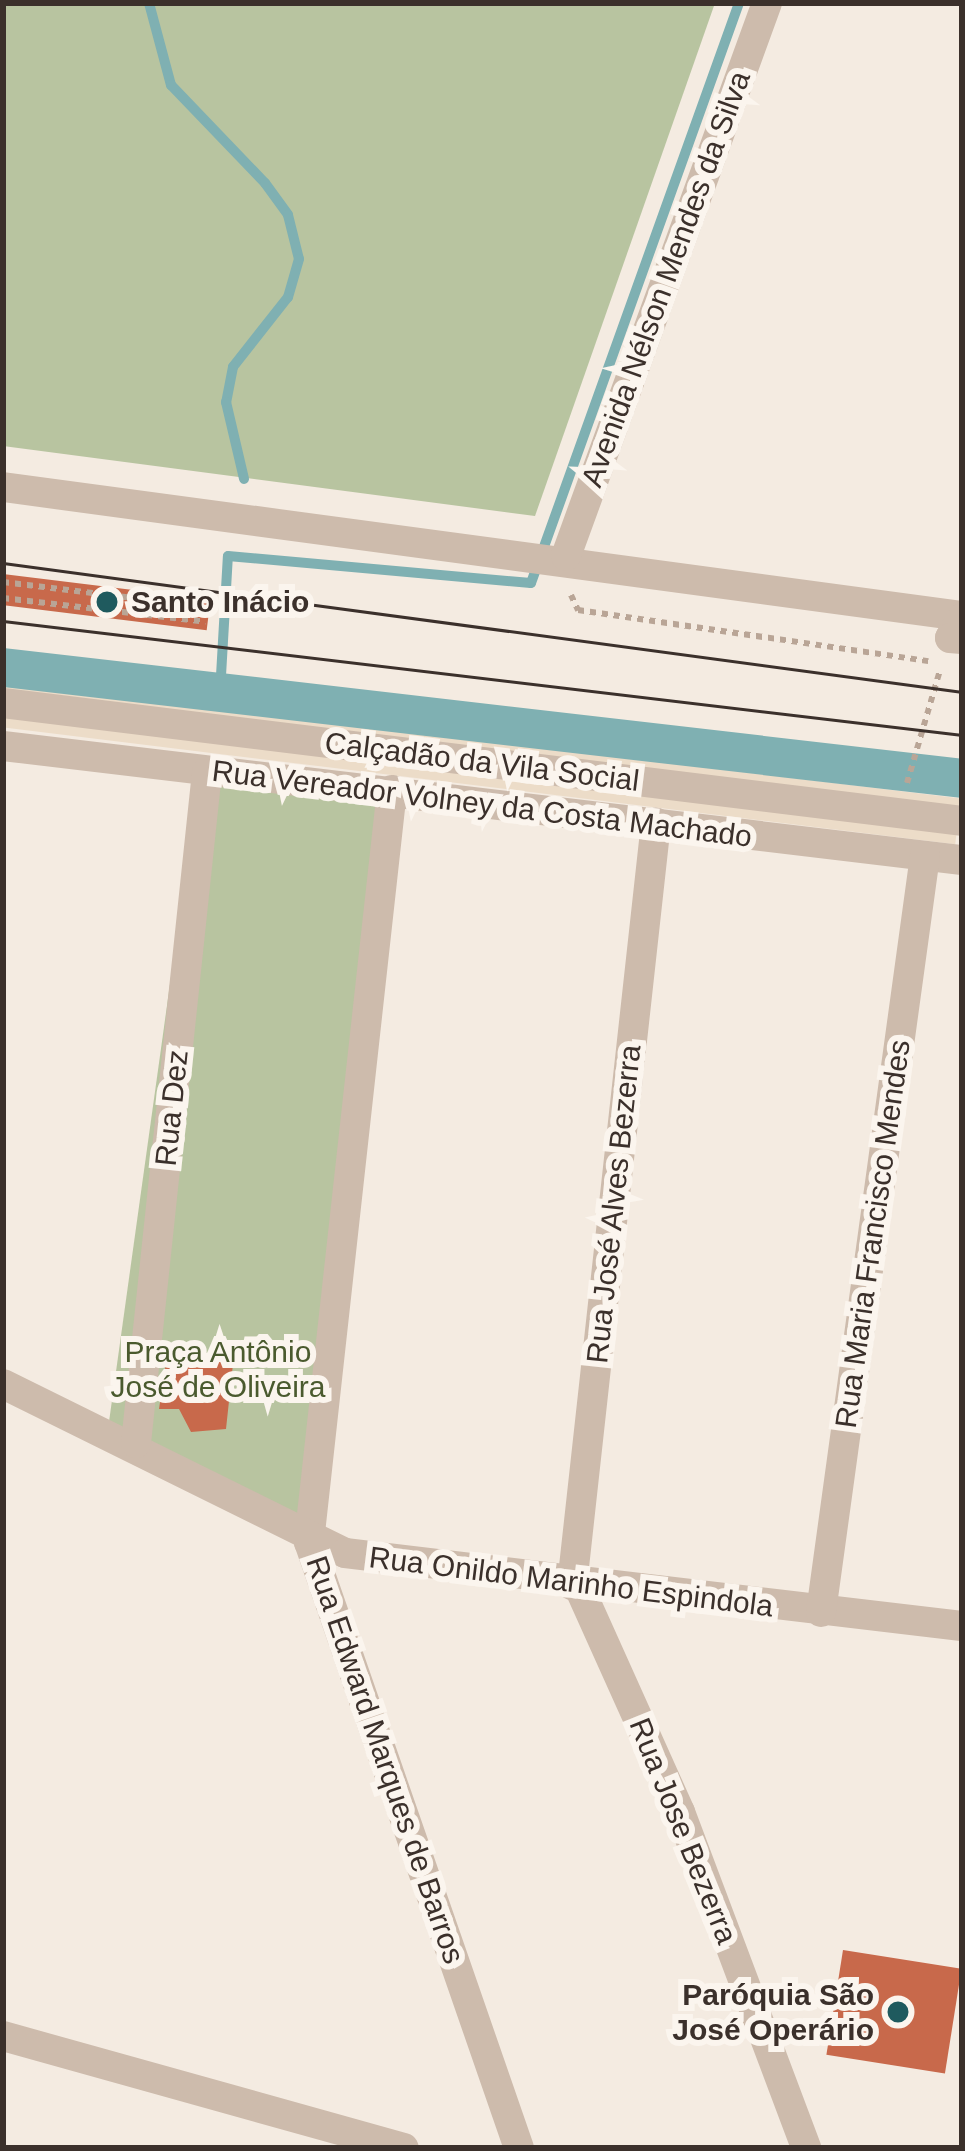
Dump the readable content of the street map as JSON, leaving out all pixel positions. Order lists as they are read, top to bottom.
{
  "streets": {
    "street": [
      "Avenida Nélson Mendes da Silva",
      "Calçadão da Vila Social",
      "Rua Vereador Volney da Costa Machado",
      "Rua Dez",
      "Rua José Alves Bezerra",
      "Rua Maria Francisco Mendes",
      "Rua Onildo Marinho Espindola",
      "Rua Edward Marques de Barros",
      "Rua Jose Bezerra"
    ]
  },
  "crossings": [
    ["Rua Vereador Volney da Costa Machado", "Rua Dez"],
    ["Rua Vereador Volney da Costa Machado", "Rua José Alves Bezerra"],
    ["Rua Vereador Volney da Costa Machado", "Rua Maria Francisco Mendes"],
    ["Rua Vereador Volney da Costa Machado", "Rua Edward Marques de Barros"],
    ["Rua Dez", "Rua Onildo Marinho Espindola"],
    ["Rua José Alves Bezerra", "Rua Onildo Marinho Espindola"],
    ["Rua José Alves Bezerra", "Rua Jose Bezerra"],
    ["Rua Maria Francisco Mendes", "Rua Onildo Marinho Espindola"],
    ["Rua Onildo Marinho Espindola", "Rua Edward Marques de Barros"],
    ["Rua Onildo Marinho Espindola", "Rua Jose Bezerra"]
  ],
  "parks": ["Praça Antônio José de Oliveira"],
  "places": ["Santo Inácio", "Paróquia São José Operário"]
}
